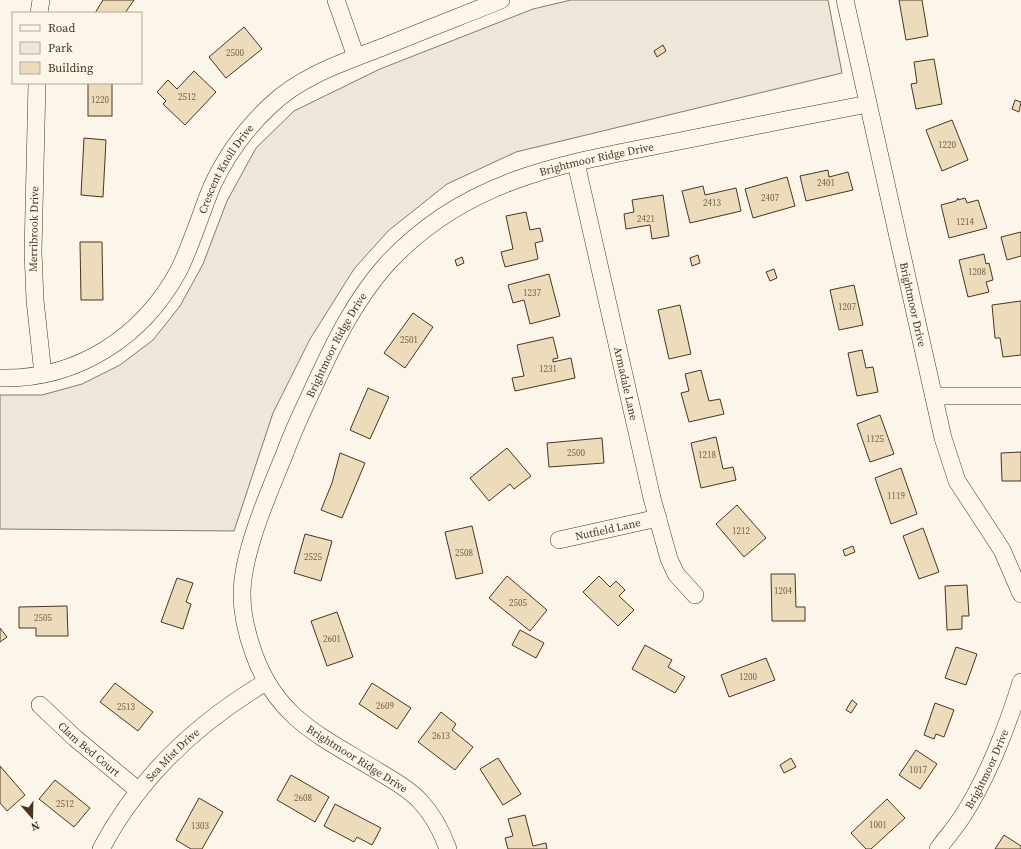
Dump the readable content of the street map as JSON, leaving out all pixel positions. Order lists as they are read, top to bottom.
{
  "streets": {
    "street": [
      "Brightmoor Ridge Drive",
      "Crescent Knoll Drive",
      "Merribrook Drive",
      "Brightmoor Drive",
      "Armadale Lane",
      "Nutfield Lane",
      "Clam Bed Court",
      "Sea Mist Drive"
    ]
  },
  "crossings": [
    ["Brightmoor Ridge Drive", "Brightmoor Drive"],
    ["Brightmoor Ridge Drive", "Armadale Lane"],
    ["Brightmoor Ridge Drive", "Sea Mist Drive"],
    ["Crescent Knoll Drive", "Merribrook Drive"],
    ["Armadale Lane", "Nutfield Lane"],
    ["Clam Bed Court", "Sea Mist Drive"]
  ],
  "house_numbers": [
    "2500",
    "2512",
    "1220",
    "1220",
    "2401",
    "2407",
    "2413",
    "2421",
    "1214",
    "1208",
    "1237",
    "1207",
    "2501",
    "1231",
    "1125",
    "2500",
    "1218",
    "1119",
    "1212",
    "2508",
    "2525",
    "1204",
    "2505",
    "2505",
    "2601",
    "1200",
    "2609",
    "2513",
    "2613",
    "1017",
    "2608",
    "2512",
    "1001",
    "1303"
  ],
  "legend": ["Road", "Park", "Building"],
  "north": "bottom"
}
